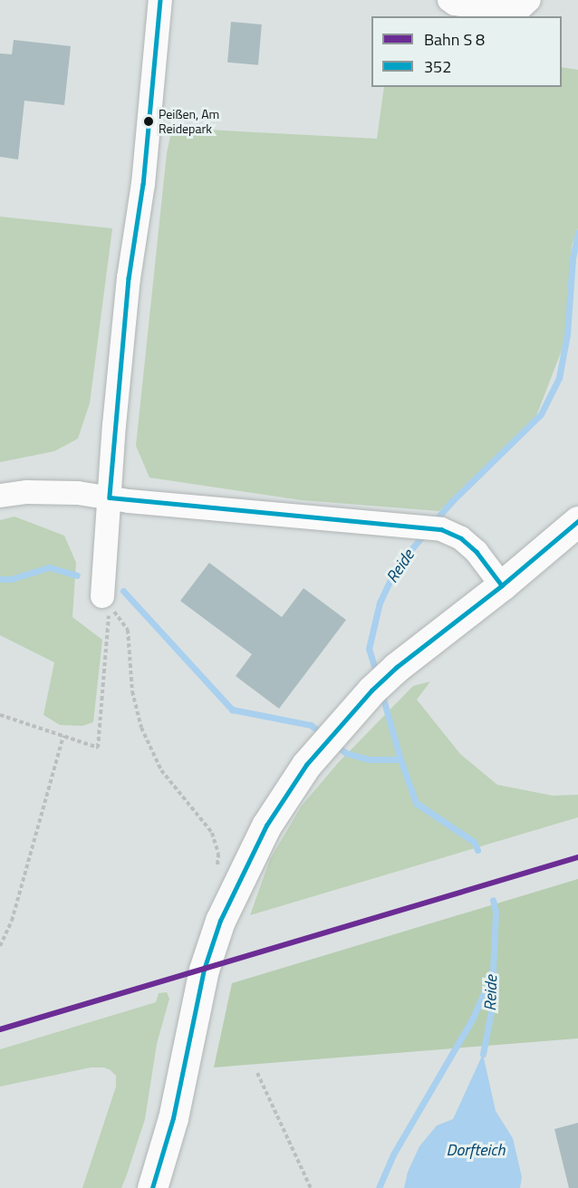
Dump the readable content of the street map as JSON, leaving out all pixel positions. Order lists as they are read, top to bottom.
{
  "water": ["Reide", "Dorfteich"],
  "places": ["Peißen, Am Reidepark"],
  "lines": ["transit line 352"],
  "legend": ["Bahn S 8", "352"]
}
